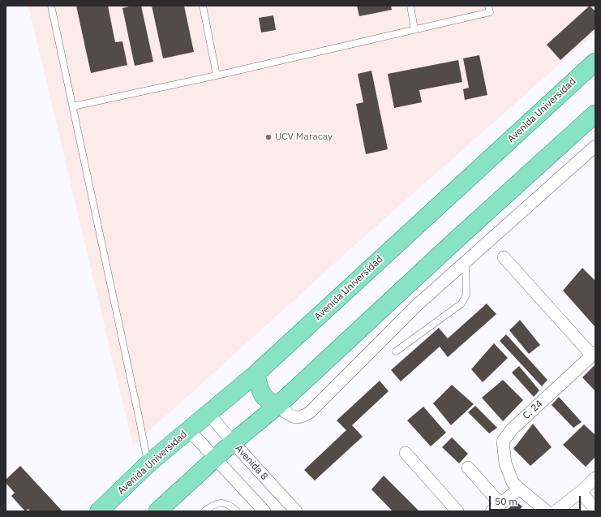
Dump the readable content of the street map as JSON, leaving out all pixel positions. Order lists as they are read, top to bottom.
{
  "streets": {
    "main road": ["Avenida Universidad"],
    "street": ["C. 24", "Avenida 8"]
  },
  "crossings": [
    ["Avenida Universidad", "Avenida 8"]
  ],
  "places": ["UCV Maracay"],
  "scale_bar": "50 m"
}
